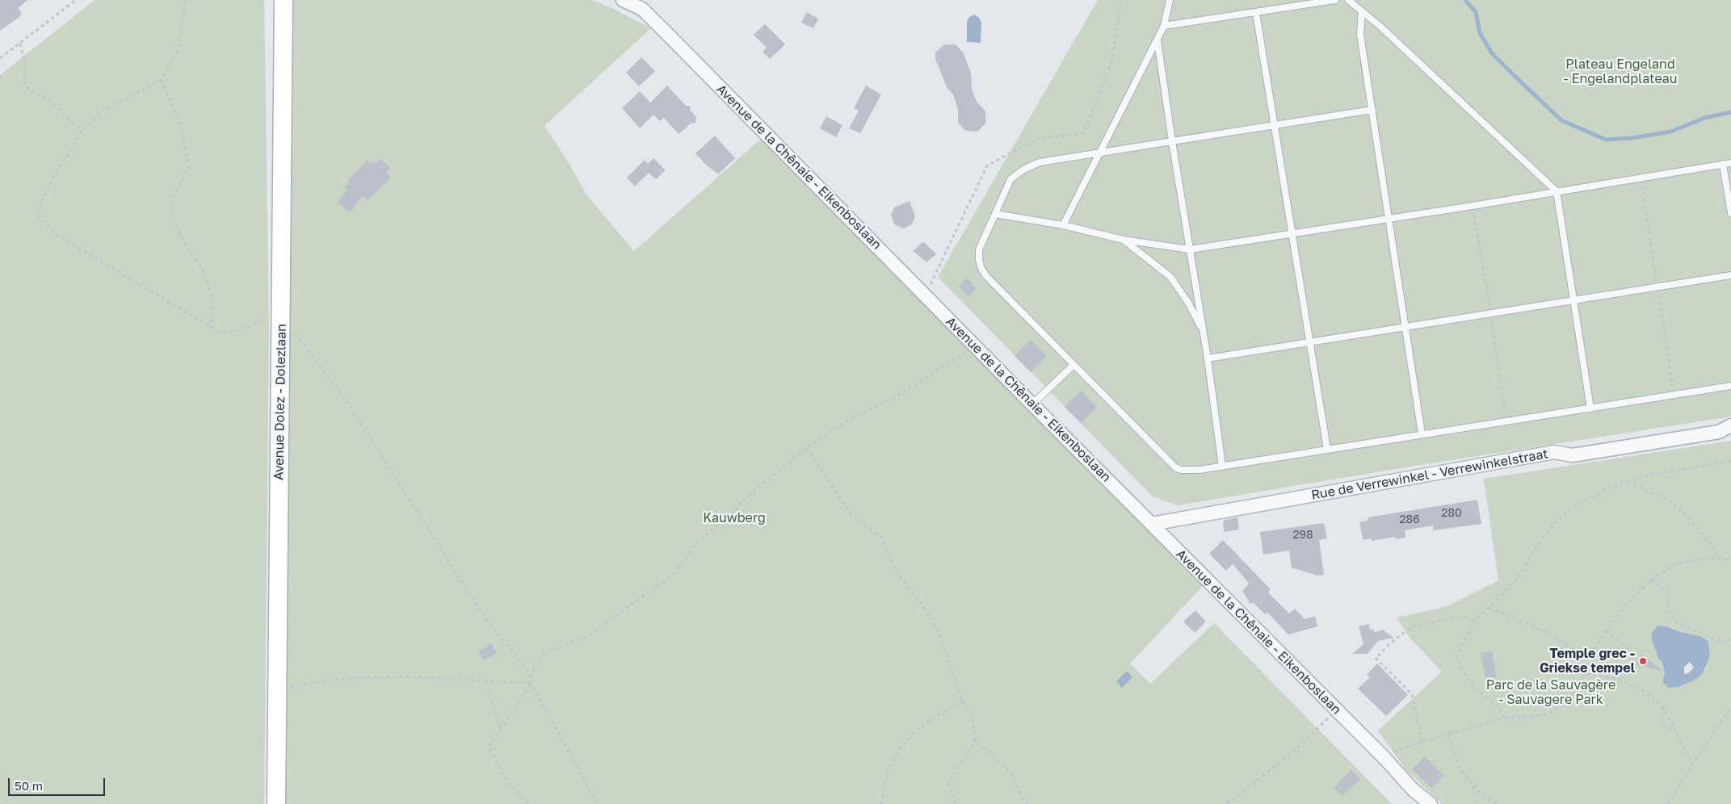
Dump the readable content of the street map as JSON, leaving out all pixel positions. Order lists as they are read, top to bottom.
{
  "streets": {
    "street": ["Avenue de la Chênaie - Eikenboslaan", "Avenue Dolez - Dolezlaan", "Rue de Verrewinkel - Verrewinkelstraat"]
  },
  "crossings": [
    ["Avenue de la Chênaie - Eikenboslaan", "Rue de Verrewinkel - Verrewinkelstraat"]
  ],
  "parks": ["Plateau Engeland - Engelandplateau", "Kauwberg", "Parc de la Sauvagère - Sauvagere Park"],
  "places": ["Temple grec - Griekse tempel"],
  "house_numbers": ["280", "286", "298"],
  "scale_bar": "50 m"
}
